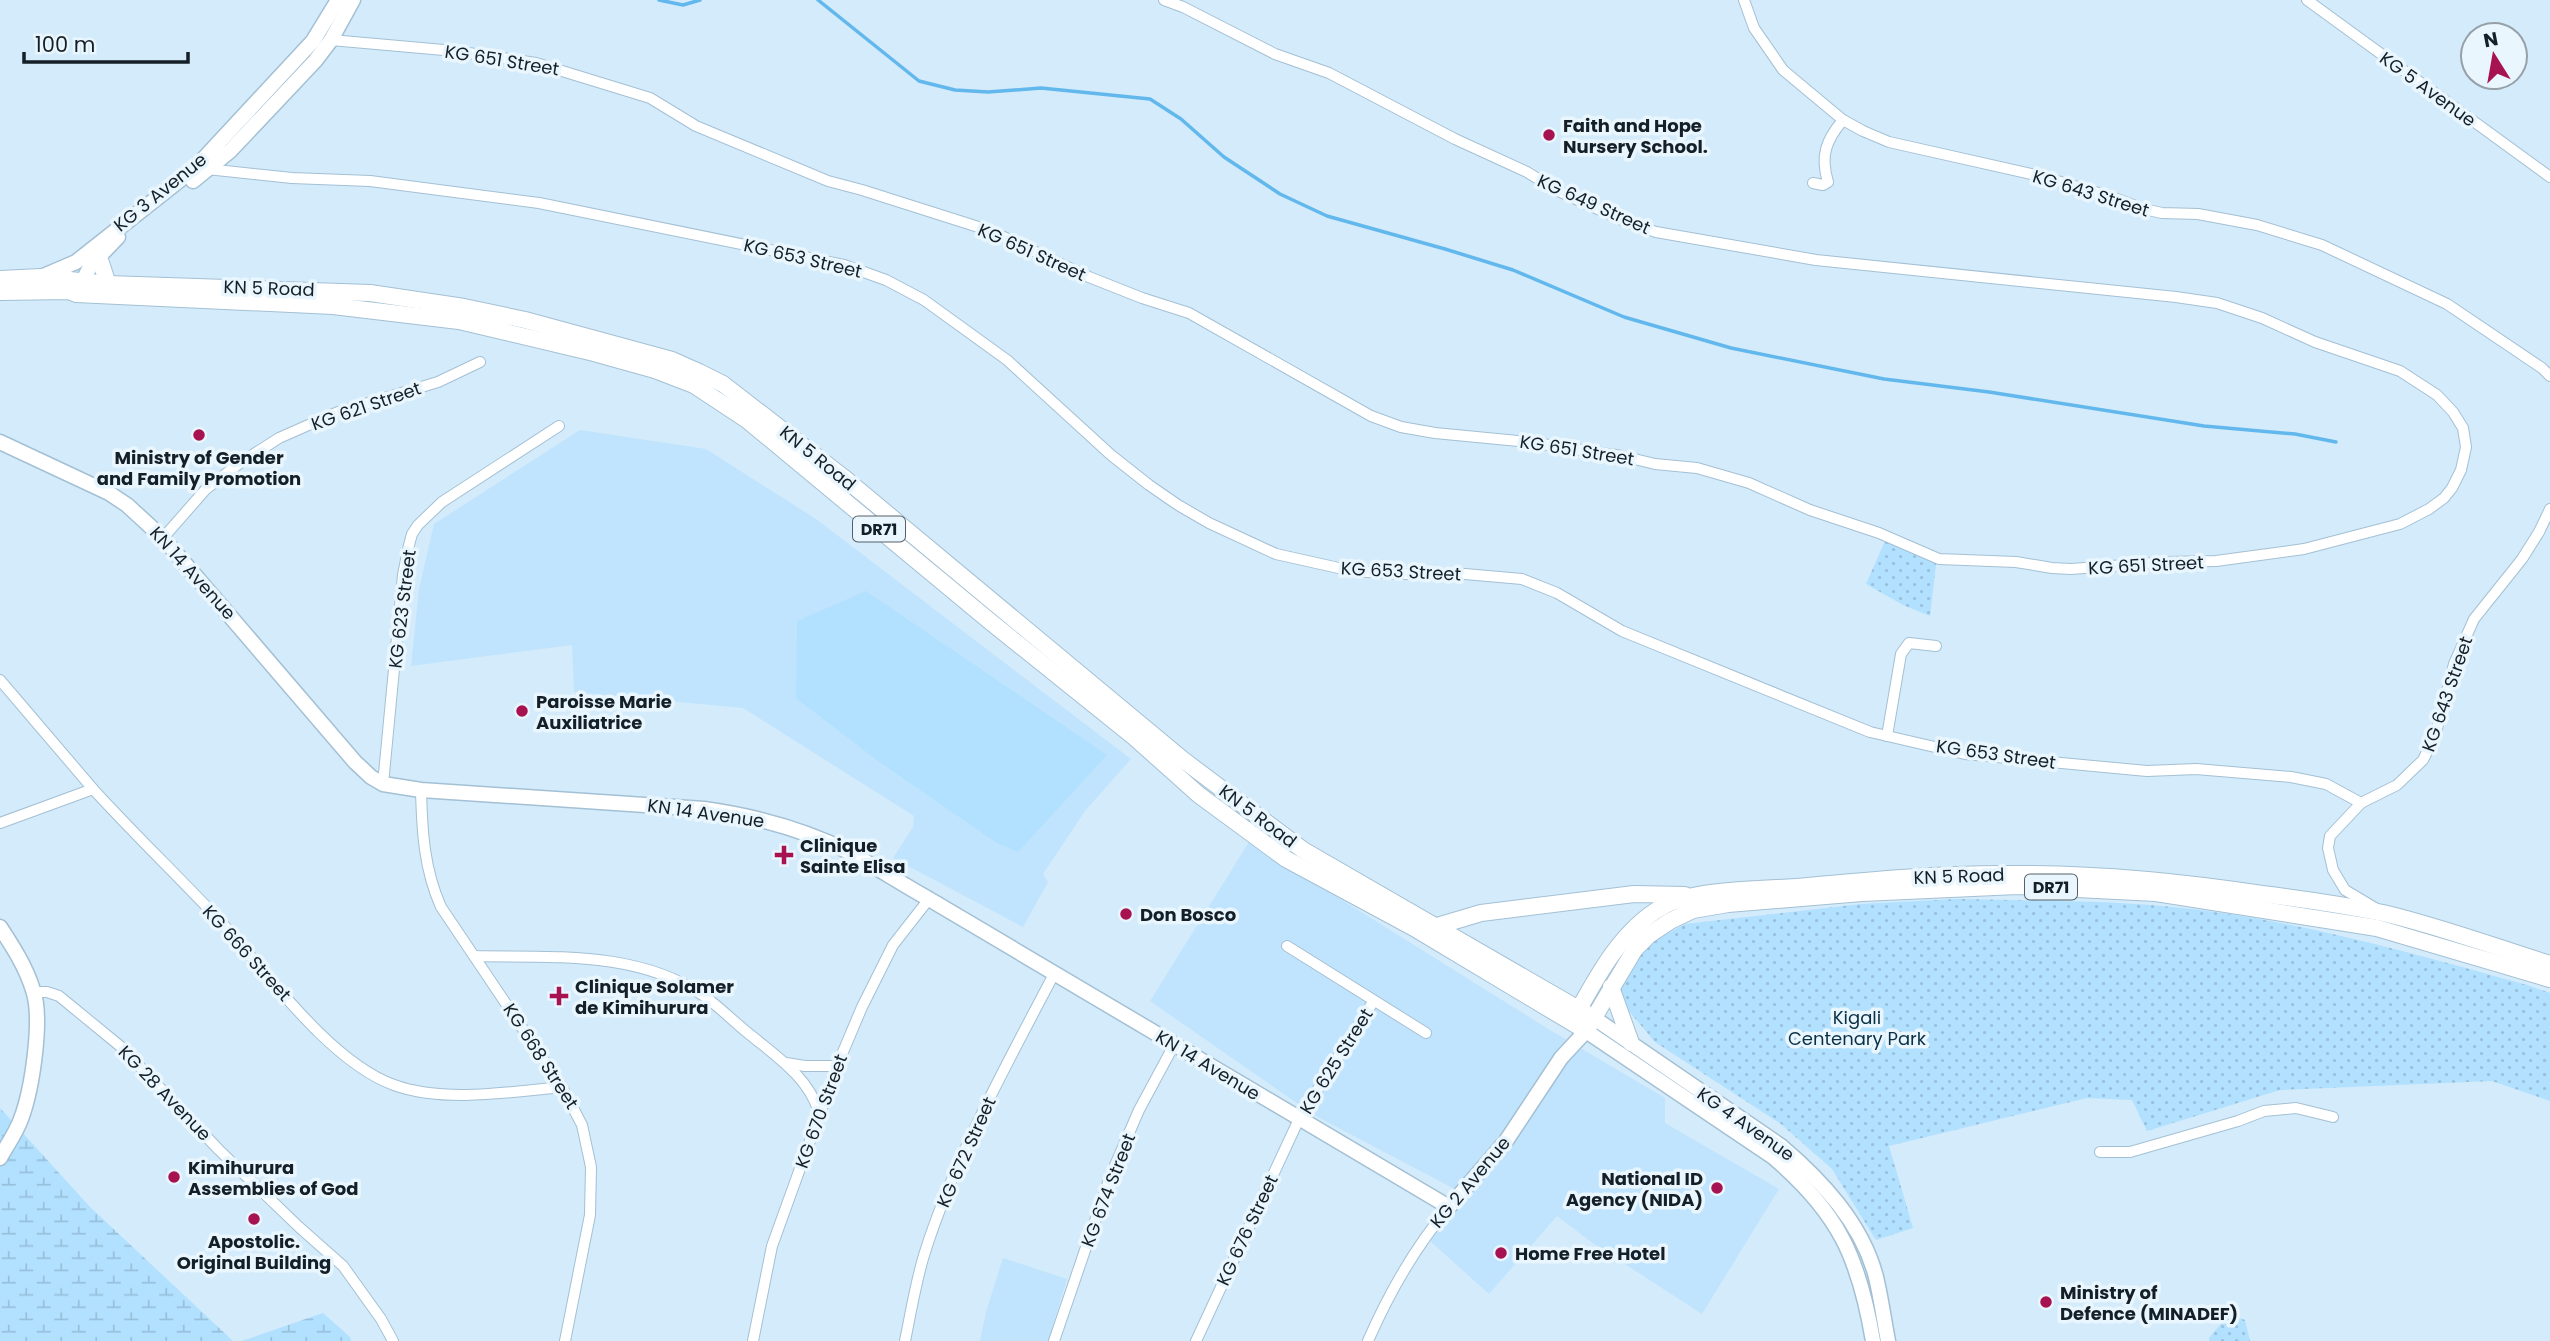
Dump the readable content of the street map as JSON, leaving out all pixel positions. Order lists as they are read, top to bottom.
{
  "streets": {
    "main road": [
      "KG 3 Avenue",
      "KN 5 Road",
      "DR71",
      "KN 14 Avenue",
      "KG 4 Avenue",
      "KG 2 Avenue"
    ],
    "street": [
      "KG 651 Street",
      "KG 5 Avenue",
      "KG 643 Street",
      "KG 649 Street",
      "KG 653 Street",
      "KG 621 Street",
      "KG 623 Street",
      "KG 666 Street",
      "KG 668 Street",
      "KG 625 Street",
      "KG 28 Avenue",
      "KG 670 Street",
      "KG 672 Street",
      "KG 674 Street",
      "KG 676 Street"
    ]
  },
  "crossings": [
    ["KG 651 Street", "KG 3 Avenue"],
    ["KG 651 Street", "KG 649 Street"],
    ["KG 3 Avenue", "KG 653 Street"],
    ["KG 3 Avenue", "KN 5 Road"],
    ["KG 643 Street", "KG 653 Street"],
    ["KG 643 Street", "KN 5 Road"],
    ["KN 5 Road", "KG 4 Avenue"],
    ["KN 5 Road", "KG 2 Avenue"],
    ["KG 621 Street", "KN 14 Avenue"],
    ["KN 14 Avenue", "KG 623 Street"],
    ["KN 14 Avenue", "KG 668 Street"],
    ["KN 14 Avenue", "KG 625 Street"],
    ["KN 14 Avenue", "KG 670 Street"],
    ["KN 14 Avenue", "KG 672 Street"],
    ["KN 14 Avenue", "KG 2 Avenue"],
    ["KN 14 Avenue", "KG 674 Street"],
    ["KN 14 Avenue", "KG 676 Street"],
    ["KG 666 Street", "KG 668 Street"],
    ["KG 625 Street", "KG 676 Street"],
    ["KG 4 Avenue", "KG 2 Avenue"]
  ],
  "parks": ["Kigali Centenary Park"],
  "places": {
    "other": [
      "Faith and Hope Nursery School.",
      "Ministry of Gender and Family Promotion",
      "Paroisse Marie Auxiliatrice",
      "Don Bosco",
      "Kimihurura Assemblies of God",
      "National ID Agency (NIDA)",
      "Apostolic. Original Building",
      "Home Free Hotel",
      "Ministry of Defence (MINADEF)"
    ],
    "health": ["Clinique Sainte Elisa", "Clinique Solamer de Kimihurura"]
  },
  "scale_bar": "100 m",
  "north": "top"
}
